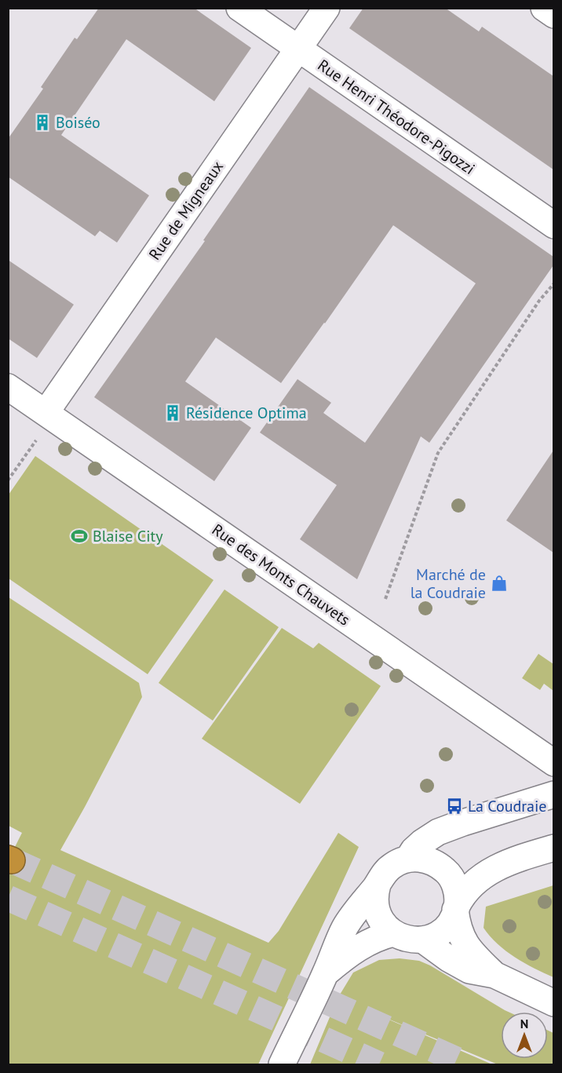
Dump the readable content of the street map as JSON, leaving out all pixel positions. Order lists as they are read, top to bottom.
{
  "streets": {
    "street": ["Rue Henri Théodore-Pigozzi", "Rue de Migneaux", "Rue des Monts Chauvets"]
  },
  "crossings": [
    ["Rue Henri Théodore-Pigozzi", "Rue de Migneaux"],
    ["Rue de Migneaux", "Rue des Monts Chauvets"]
  ],
  "places": {
    "building": ["Boiséo", "Résidence Optima"],
    "sports": ["Blaise City"],
    "shop": ["Marché de la Coudraie"],
    "bus stop": ["La Coudraie"]
  },
  "north": "top"
}
